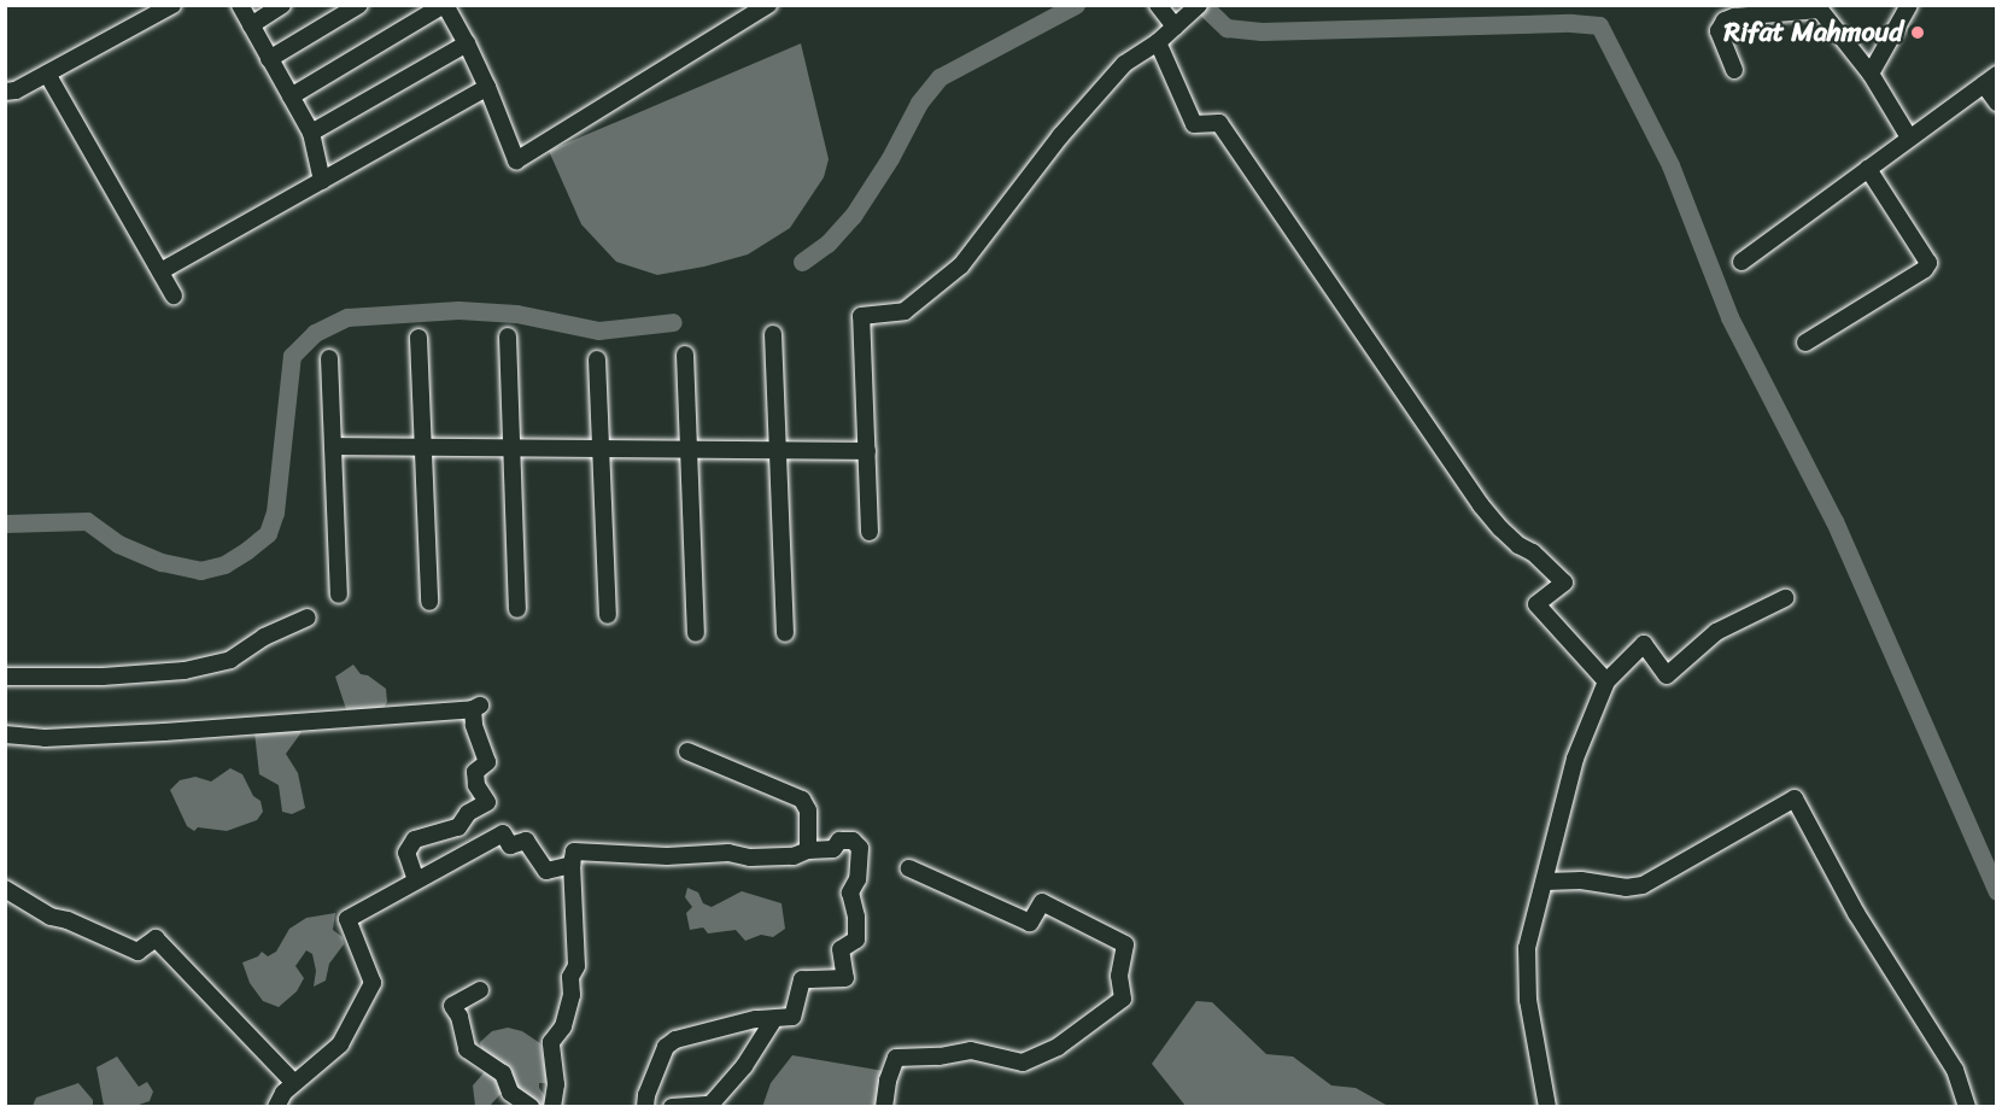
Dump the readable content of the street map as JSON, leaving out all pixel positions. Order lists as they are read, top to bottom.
{
  "places": ["Rifat Mahmoud"]
}
